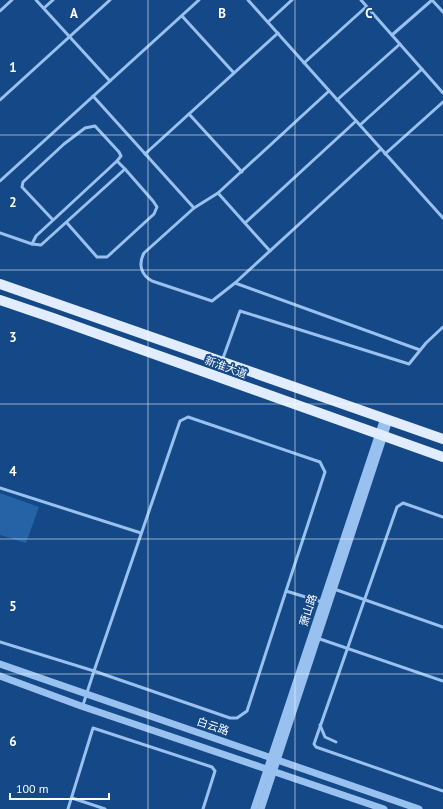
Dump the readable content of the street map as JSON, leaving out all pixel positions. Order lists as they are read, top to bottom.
{
  "streets": {
    "main road": ["新淮大道"],
    "street": ["萧山路", "白云路"]
  },
  "crossings": [
    ["新淮大道", "萧山路"],
    ["萧山路", "白云路"]
  ],
  "scale_bar": "100 m",
  "grid": {
    "columns": ["A", "B", "C"],
    "rows": [
      "1",
      "2",
      "3",
      "4",
      "5",
      "6"
    ]
  }
}
